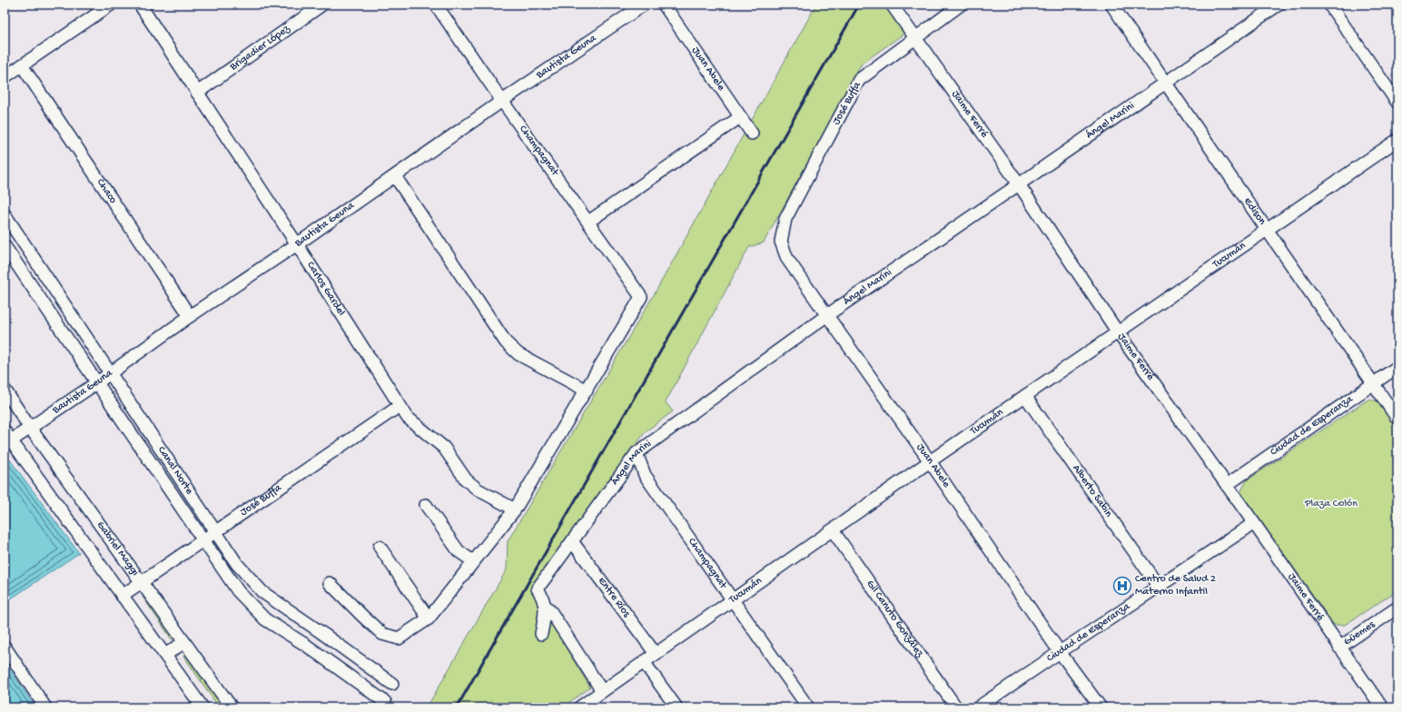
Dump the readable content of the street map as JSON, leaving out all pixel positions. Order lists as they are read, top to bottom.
{
  "streets": {
    "street": [
      "Brigadier López",
      "Bautista Geuna",
      "Juan Abele",
      "José Buffa",
      "Jaime Ferré",
      "Ángel Marini",
      "Champagnat",
      "Chaco",
      "Edison",
      "Tucumán",
      "Carlos Gardel",
      "Ciudad de Esperanza",
      "Canal Norte",
      "Alberto Sabin",
      "Gabriel Maggi",
      "Entre Ríos",
      "Gil Canuto González",
      "Güemes"
    ]
  },
  "crossings": [
    ["Brigadier López", "Carlos Gardel"],
    ["Bautista Geuna", "Champagnat"],
    ["Bautista Geuna", "Chaco"],
    ["Bautista Geuna", "Carlos Gardel"],
    ["Bautista Geuna", "Canal Norte"],
    ["Bautista Geuna", "Gabriel Maggi"],
    ["Juan Abele", "José Buffa"],
    ["Juan Abele", "Ángel Marini"],
    ["Juan Abele", "Tucumán"],
    ["Juan Abele", "Ciudad de Esperanza"],
    ["José Buffa", "Jaime Ferré"],
    ["José Buffa", "Carlos Gardel"],
    ["José Buffa", "Canal Norte"],
    ["José Buffa", "Gabriel Maggi"],
    ["Jaime Ferré", "Ángel Marini"],
    ["Jaime Ferré", "Tucumán"],
    ["Jaime Ferré", "Ciudad de Esperanza"],
    ["Jaime Ferré", "Güemes"],
    ["Ángel Marini", "Champagnat"],
    ["Ángel Marini", "Edison"],
    ["Ángel Marini", "Entre Ríos"],
    ["Champagnat", "Tucumán"],
    ["Edison", "Tucumán"],
    ["Edison", "Ciudad de Esperanza"],
    ["Tucumán", "Alberto Sabin"],
    ["Tucumán", "Entre Ríos"],
    ["Tucumán", "Gil Canuto González"],
    ["Ciudad de Esperanza", "Alberto Sabin"]
  ],
  "parks": ["Plaza Colón"],
  "places": {
    "hospital": ["Centro de Salud 2 Materno Infantil"]
  }
}
